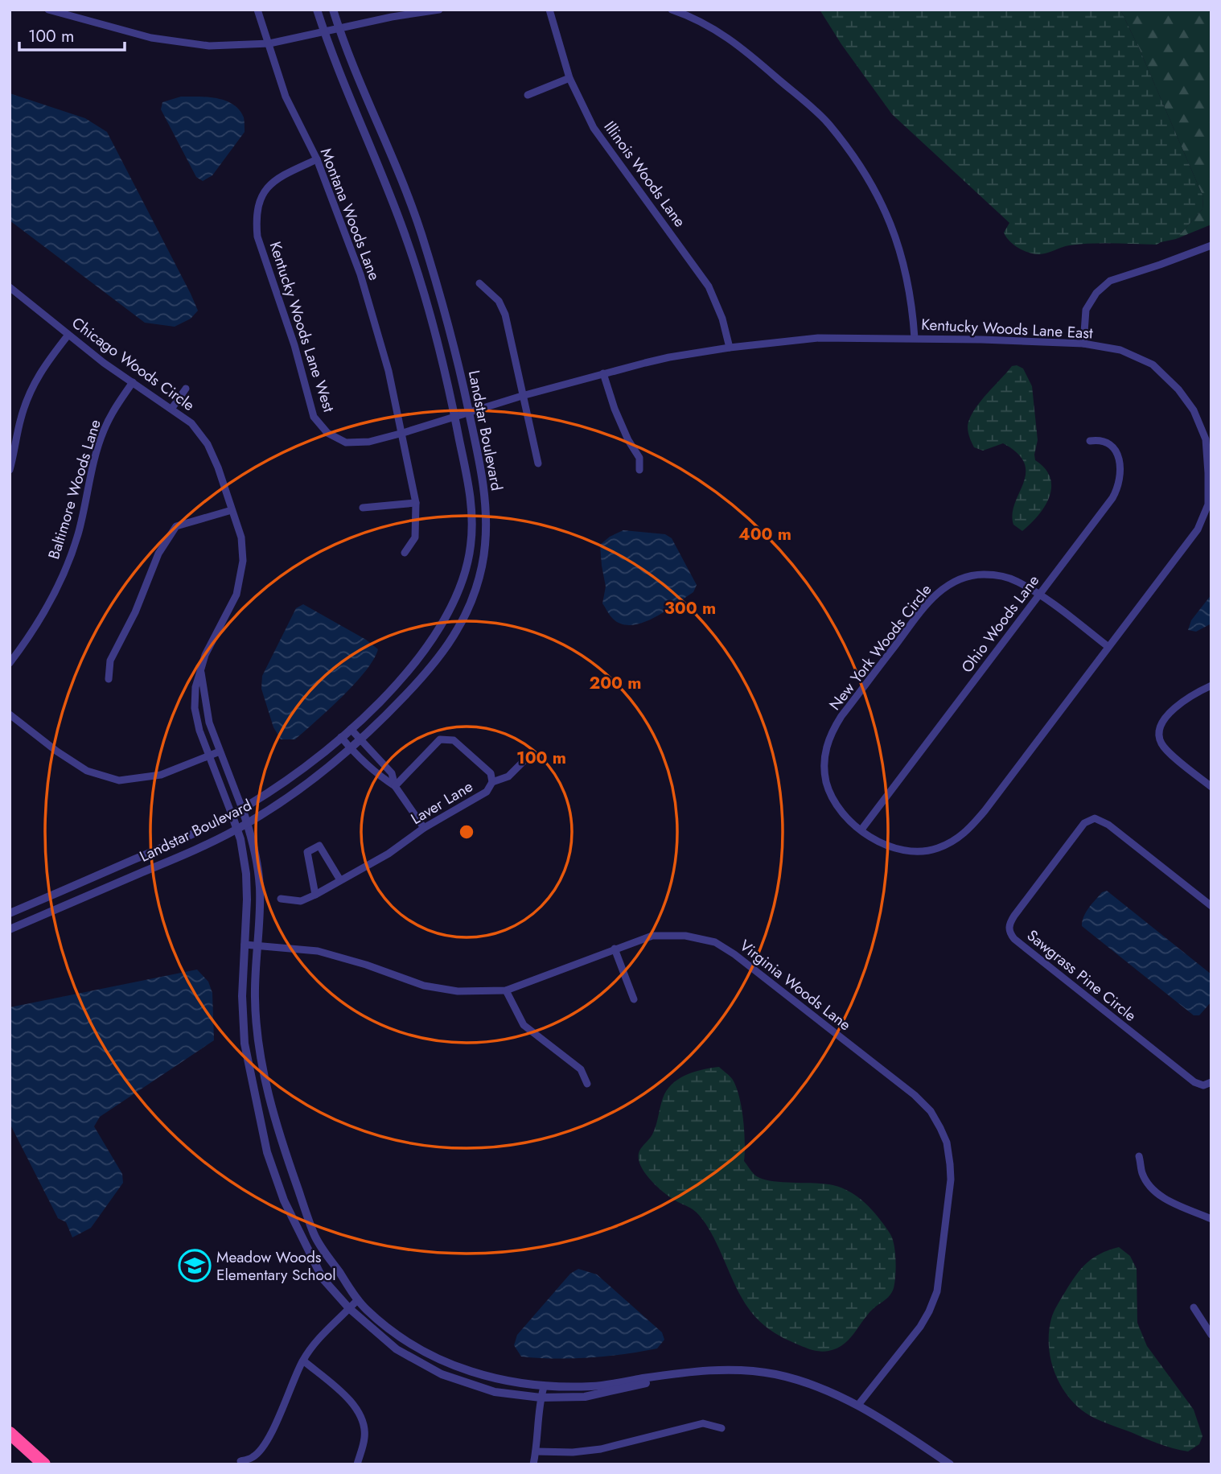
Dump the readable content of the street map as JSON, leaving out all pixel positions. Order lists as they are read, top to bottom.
{
  "streets": {
    "street": [
      "Illinois Woods Lane",
      "Montana Woods Lane",
      "Kentucky Woods Lane West",
      "Kentucky Woods Lane East",
      "Chicago Woods Circle",
      "Landstar Boulevard",
      "Baltimore Woods Lane",
      "Ohio Woods Lane",
      "New York Woods Circle",
      "Laver Lane",
      "Sawgrass Pine Circle",
      "Virginia Woods Lane"
    ]
  },
  "crossings": [
    ["Illinois Woods Lane", "Kentucky Woods Lane East"],
    ["Montana Woods Lane", "Kentucky Woods Lane West"],
    ["Kentucky Woods Lane West", "Kentucky Woods Lane East"],
    ["Kentucky Woods Lane West", "Landstar Boulevard"],
    ["Kentucky Woods Lane East", "Landstar Boulevard"],
    ["Kentucky Woods Lane East", "Ohio Woods Lane"],
    ["Kentucky Woods Lane East", "New York Woods Circle"],
    ["Chicago Woods Circle", "Landstar Boulevard"],
    ["Chicago Woods Circle", "Baltimore Woods Lane"],
    ["Ohio Woods Lane", "New York Woods Circle"]
  ],
  "places": {
    "school or university": ["Meadow Woods Elementary School"]
  },
  "scale_bar": "100 m",
  "rings": [
    "400 m",
    "300 m",
    "200 m",
    "100 m"
  ]
}
